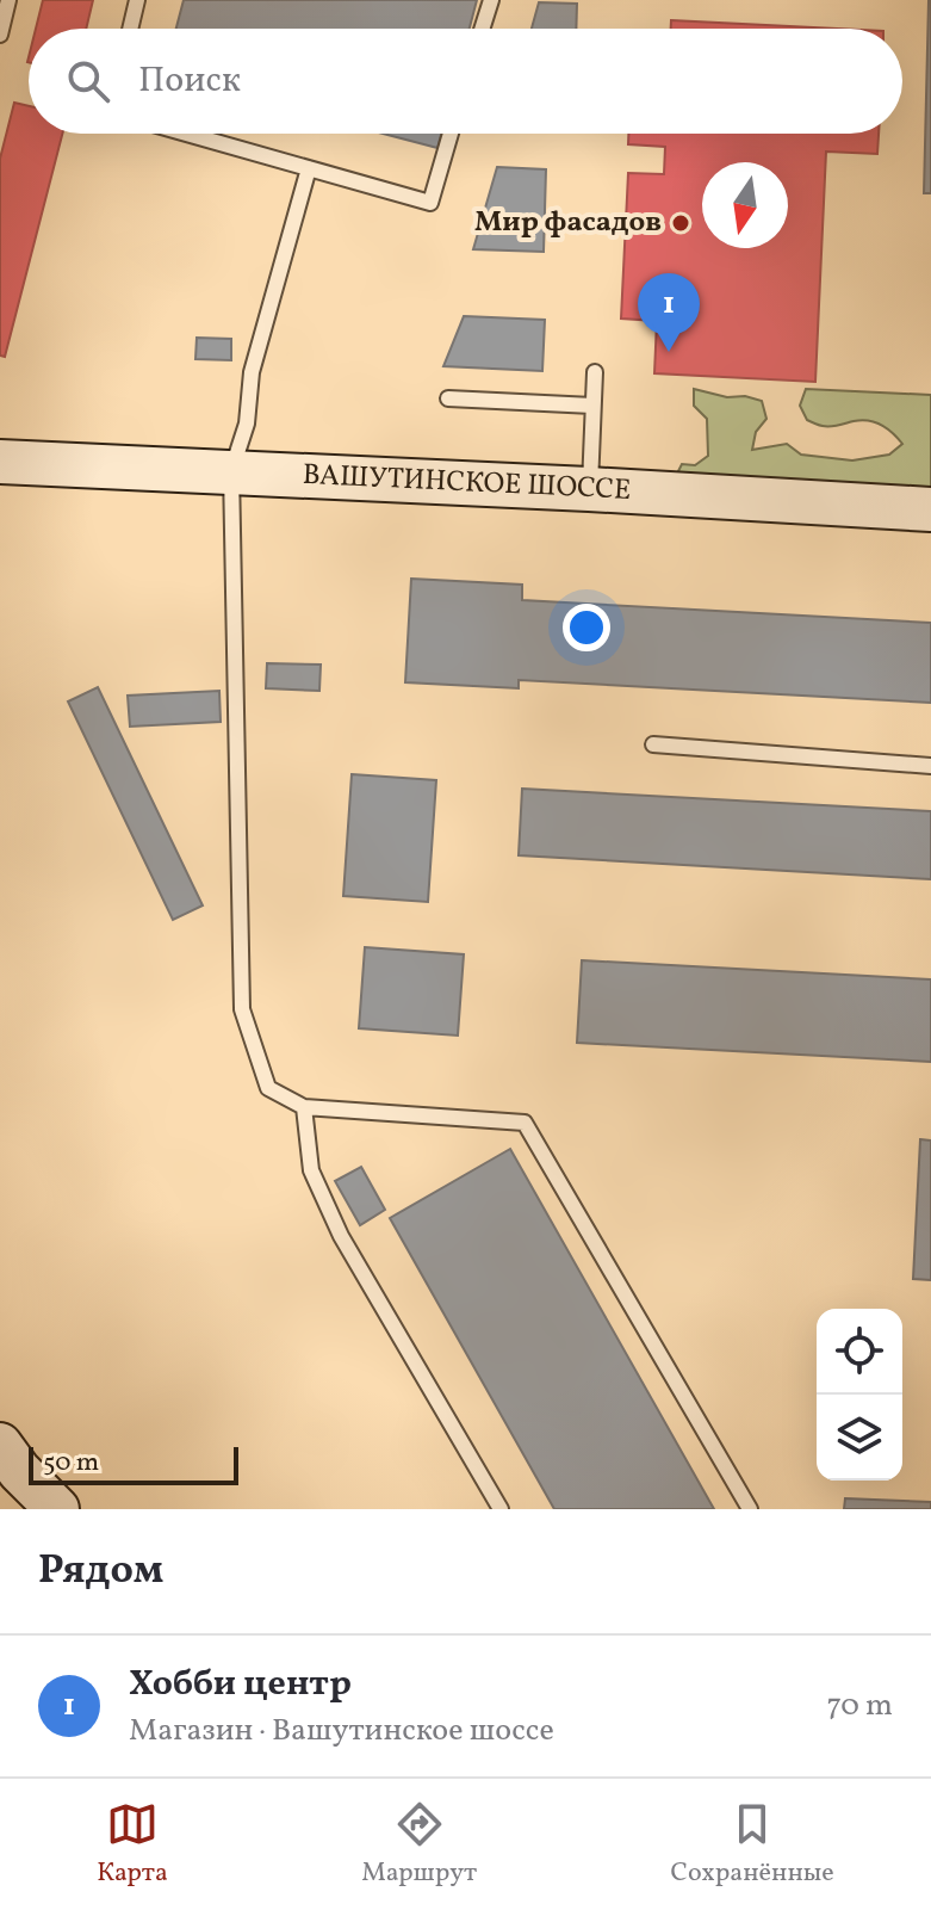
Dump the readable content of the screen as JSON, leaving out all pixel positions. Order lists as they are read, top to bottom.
{
  "streets": {
    "street": ["ВАШУТИНСКОЕ ШОССЕ"]
  },
  "places": ["Мир фасадов"],
  "scale_bar": "50 m",
  "north": "bottom",
  "page": {
    "search": "Поиск",
    "pins": "1",
    "scale": "50 m",
    "heading": "Рядом",
    "list": [
      {
        "mark": "1",
        "name": "Хобби центр",
        "note": "Магазин · Вашутинское шоссе",
        "value": "70 m"
      }
    ],
    "nav": ["Карта", "Маршрут", "Сохранённые"]
  }
}
